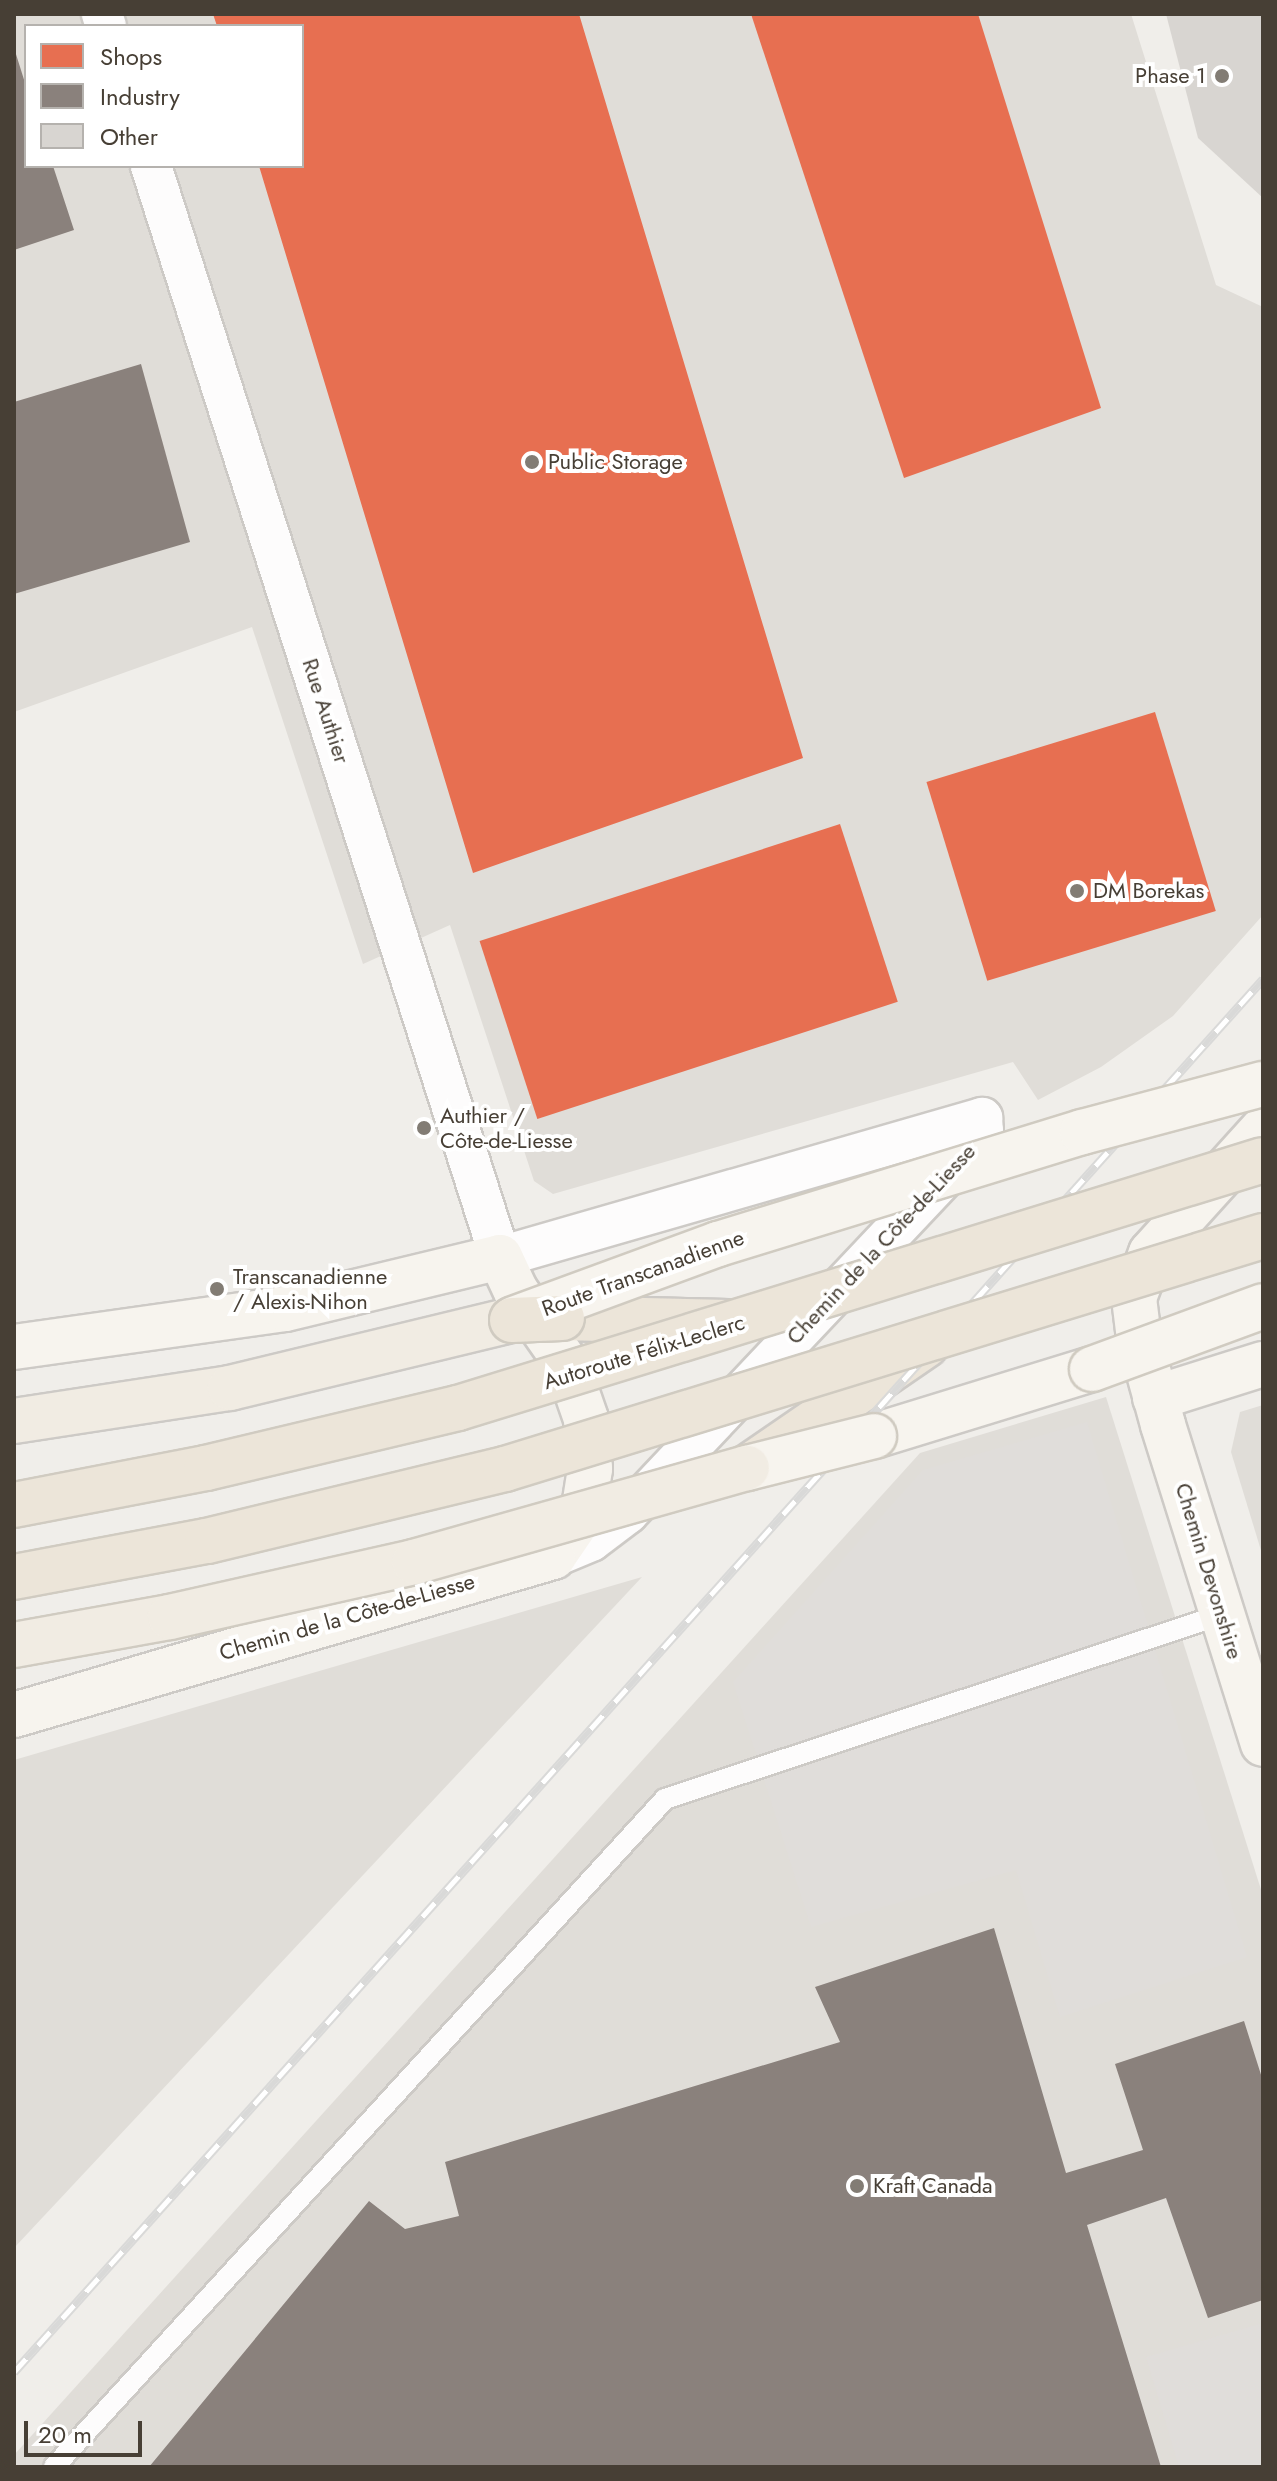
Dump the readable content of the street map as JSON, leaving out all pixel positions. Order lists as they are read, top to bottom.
{
  "streets": {
    "highway": ["Autoroute Félix-Leclerc"],
    "main road": ["Route Transcanadienne"],
    "street": ["Rue Authier", "Chemin de la Côte-de-Liesse", "Chemin Devonshire"]
  },
  "crossings": [
    ["Rue Authier", "Chemin de la Côte-de-Liesse"]
  ],
  "places": [
    "Phase 1",
    "Public Storage",
    "DM Borekas",
    "Authier / Côte-de-Liesse",
    "Transcanadienne / Alexis-Nihon",
    "Kraft Canada"
  ],
  "legend": ["Shops", "Industry", "Other"],
  "scale_bar": "20 m"
}
